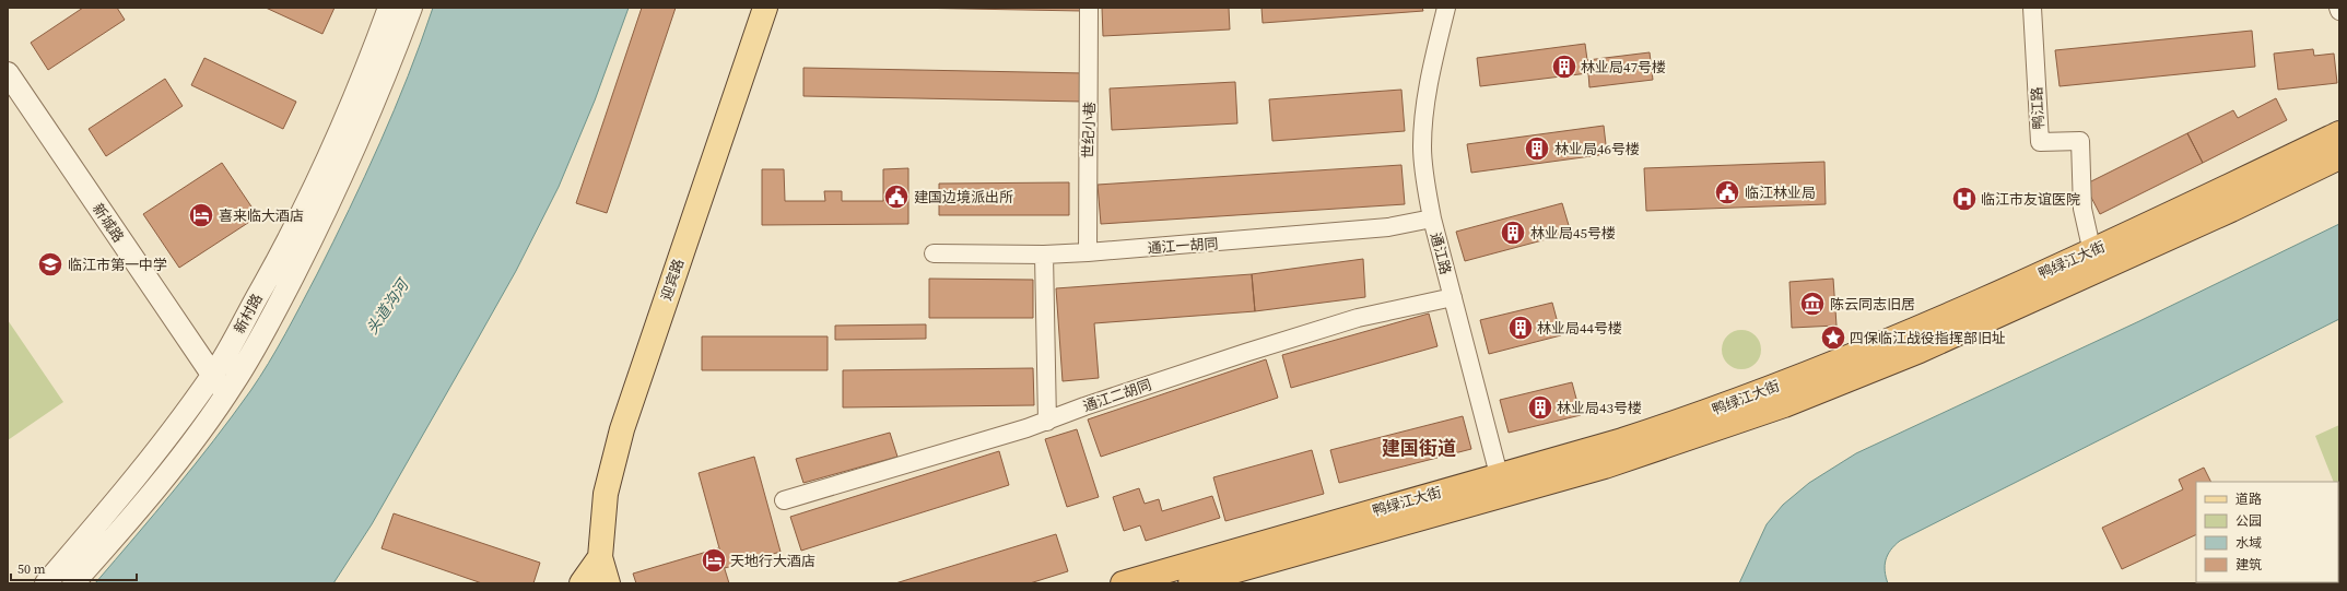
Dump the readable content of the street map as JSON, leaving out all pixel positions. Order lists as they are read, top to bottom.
{
  "streets": {
    "highway": ["鸭绿江大街"],
    "main road": ["迎宾路"],
    "street": [
      "鸭江路",
      "世纪小巷",
      "新城路",
      "通江一胡同",
      "通江路",
      "新村路",
      "通江二胡同"
    ]
  },
  "crossings": [
    ["鸭江路", "鸭绿江大街"],
    ["世纪小巷", "通江一胡同"],
    ["新城路", "新村路"],
    ["通江一胡同", "通江路"],
    ["通江路", "鸭绿江大街"],
    ["通江路", "通江二胡同"]
  ],
  "districts": ["建国街道"],
  "water": ["头道沟河"],
  "places": {
    "building": [
      "林业局47号楼",
      "林业局46号楼",
      "林业局45号楼",
      "林业局44号楼",
      "林业局43号楼"
    ],
    "public building": ["临江林业局", "建国边境派出所"],
    "hospital": ["临江市友谊医院"],
    "hotel": ["喜来临大酒店", "天地行大酒店"],
    "school or university": ["临江市第一中学"],
    "museum": ["陈云同志旧居"],
    "place": ["四保临江战役指挥部旧址"]
  },
  "legend": [
    "道路",
    "公园",
    "水域",
    "建筑"
  ],
  "scale_bar": "50 m"
}
